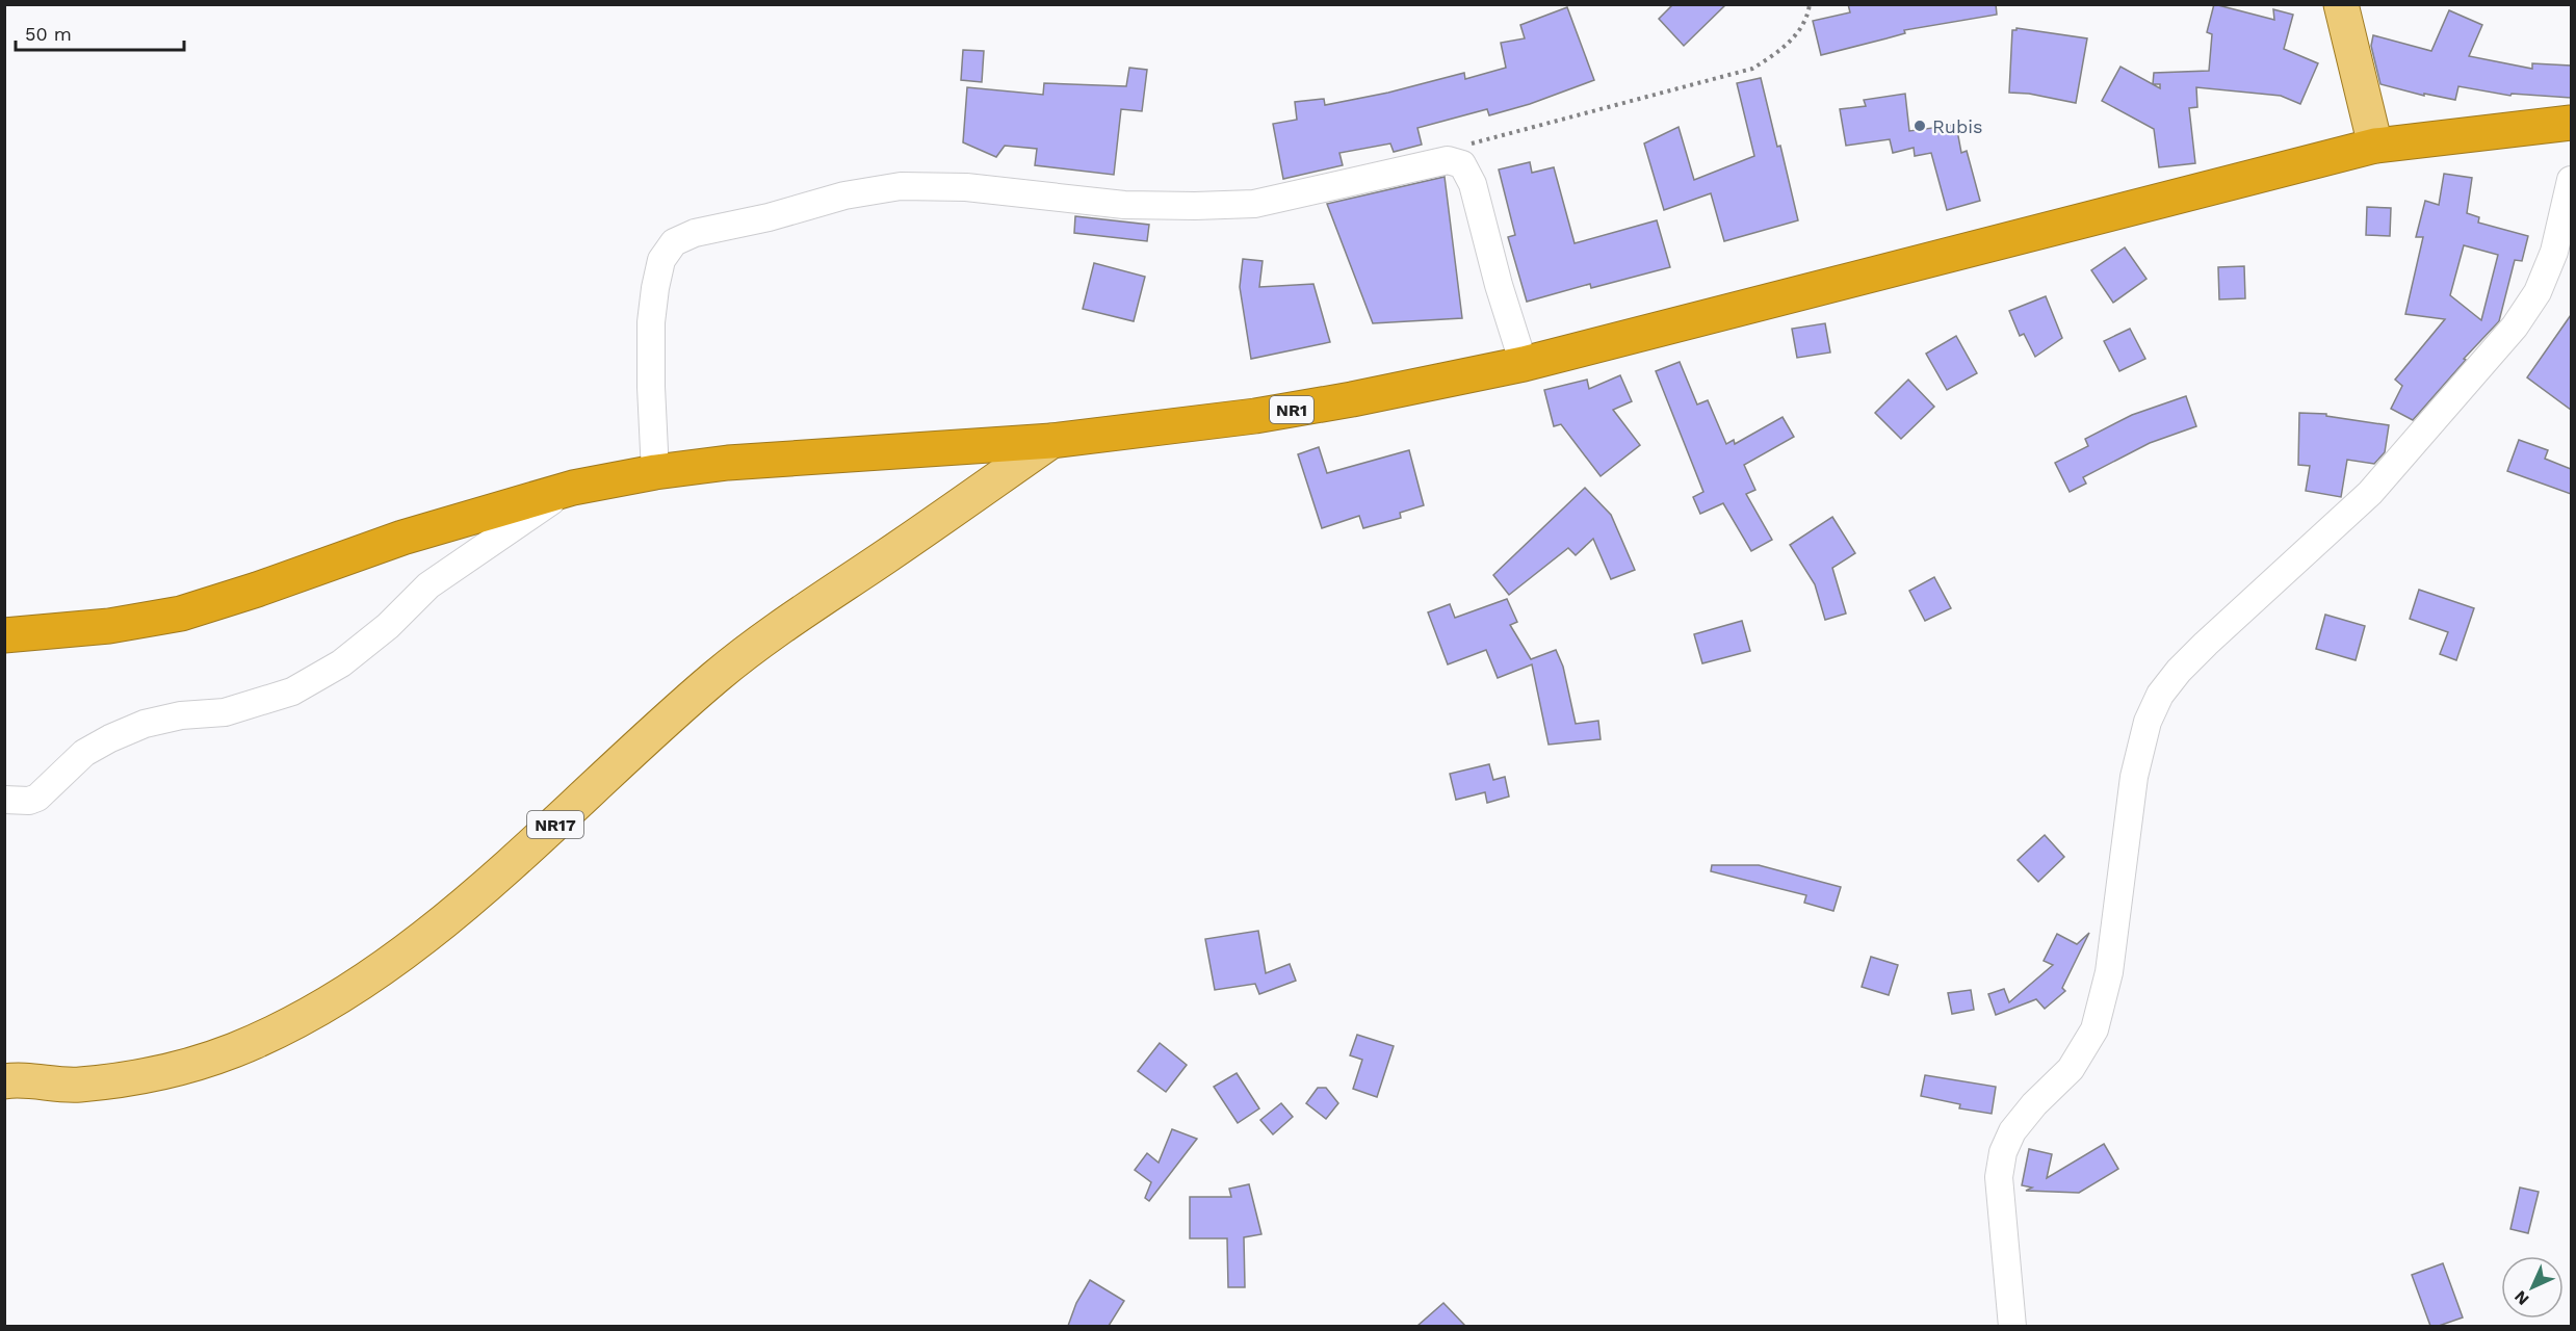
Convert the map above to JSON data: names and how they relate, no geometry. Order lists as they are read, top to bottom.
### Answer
{
  "streets": {
    "highway": ["NR1"],
    "main road": ["NR17"]
  },
  "crossings": [
    ["NR1", "NR17"]
  ],
  "places": ["Rubis"],
  "scale_bar": "50 m",
  "north": "bottom left"
}
